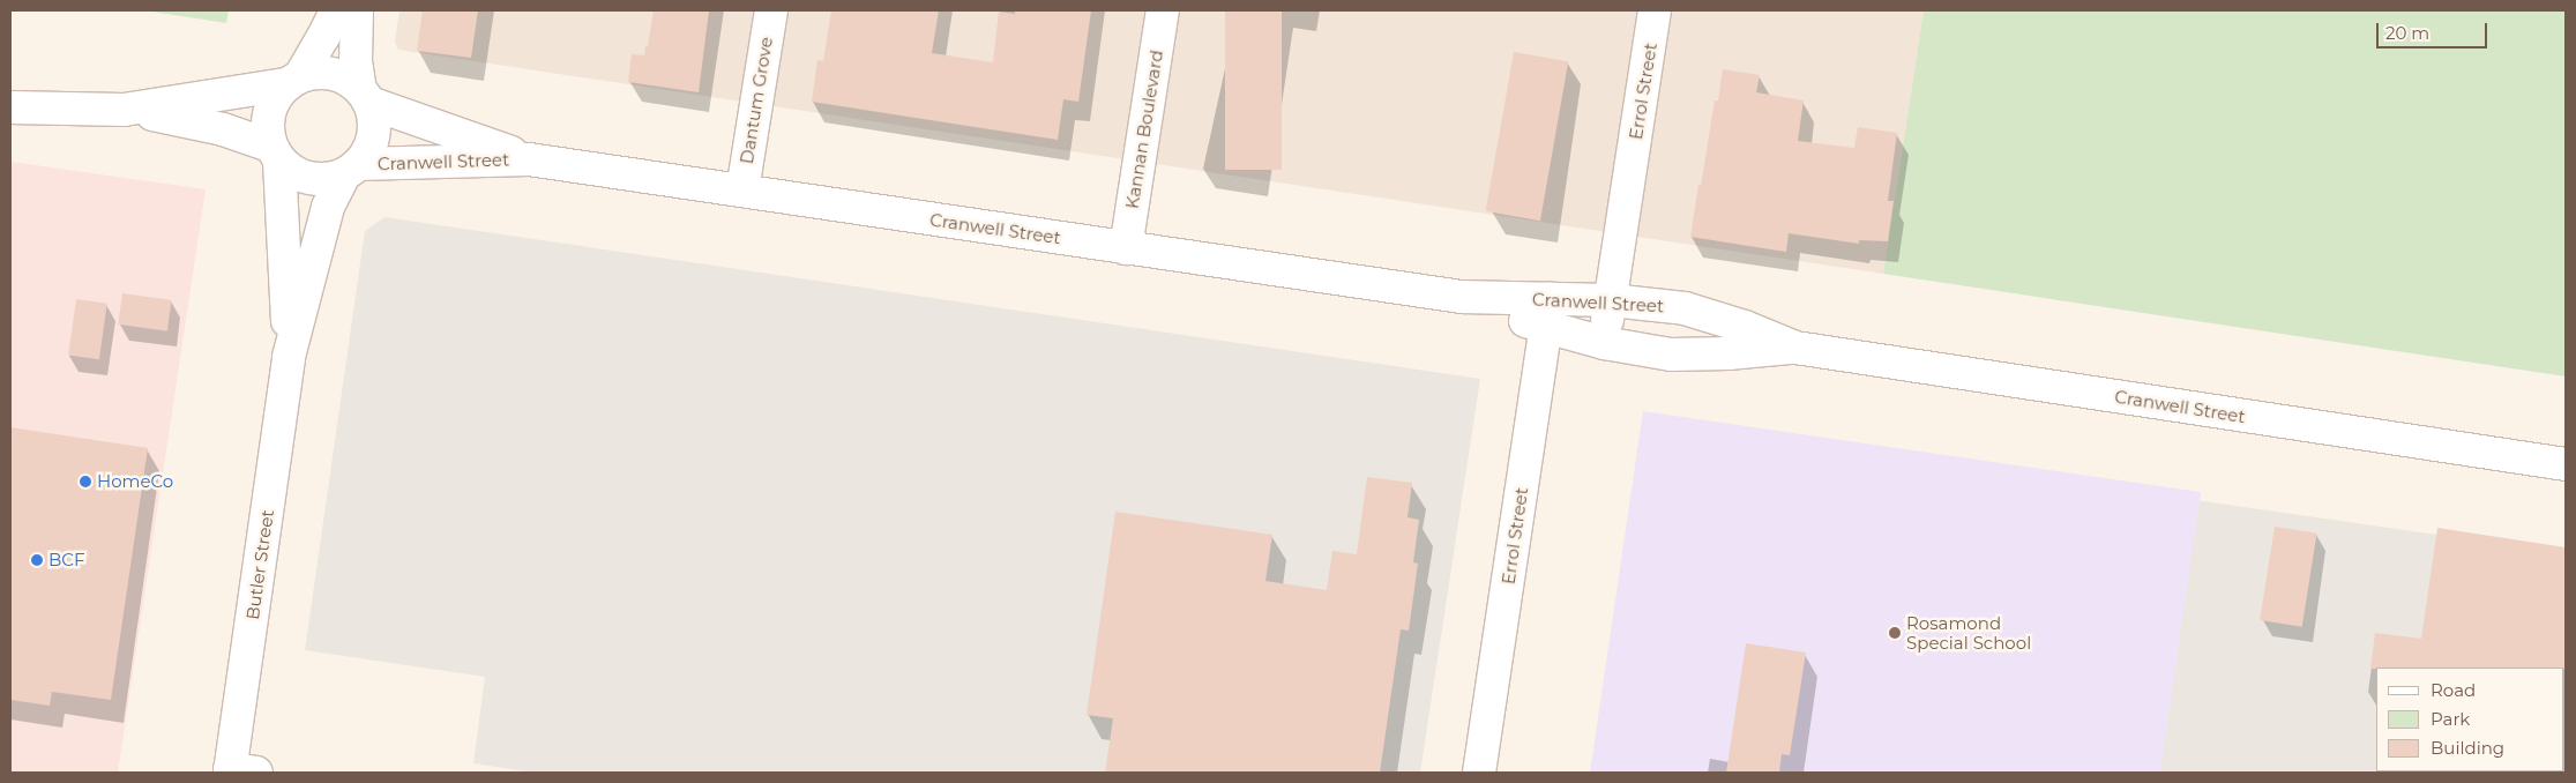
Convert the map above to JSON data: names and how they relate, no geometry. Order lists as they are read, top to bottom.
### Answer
{
  "streets": {
    "street": [
      "Errol Street",
      "Dantum Grove",
      "Kannan Boulevard",
      "Cranwell Street",
      "Butler Street"
    ]
  },
  "crossings": [
    ["Errol Street", "Cranwell Street"],
    ["Dantum Grove", "Cranwell Street"],
    ["Kannan Boulevard", "Cranwell Street"],
    ["Cranwell Street", "Butler Street"]
  ],
  "places": ["HomeCo", "BCF", "Rosamond Special School"],
  "legend": ["Road", "Park", "Building"],
  "scale_bar": "20 m"
}
